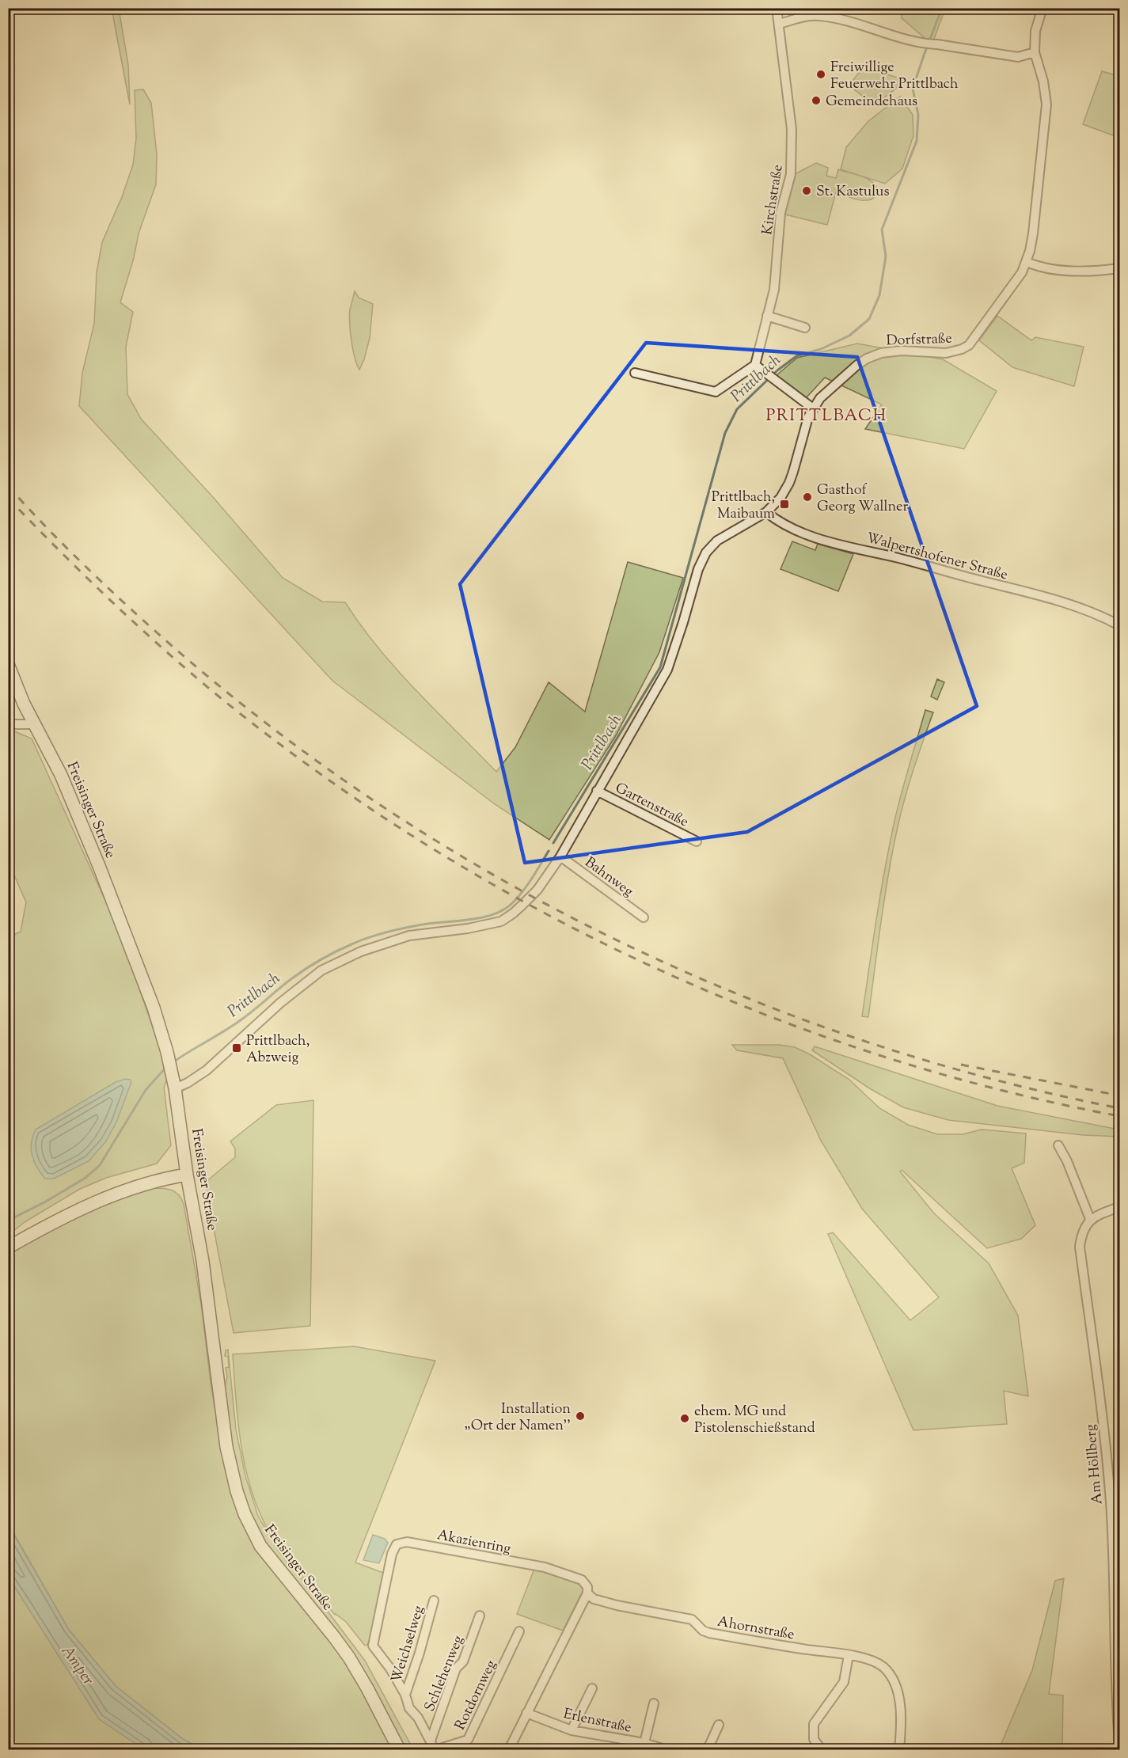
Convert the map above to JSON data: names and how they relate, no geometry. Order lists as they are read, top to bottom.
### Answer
{
  "streets": {
    "main road": ["Freisinger Straße"],
    "street": [
      "Kirchstraße",
      "Dorfstraße",
      "Walpertshofener Straße",
      "Gartenstraße",
      "Bahnweg",
      "Am Höllberg",
      "Akazienring",
      "Ahornstraße",
      "Weichselweg",
      "Schlehenweg",
      "Rotdornweg",
      "Erlenstraße"
    ]
  },
  "crossings": [
    ["Dorfstraße", "Walpertshofener Straße"],
    ["Dorfstraße", "Gartenstraße"],
    ["Dorfstraße", "Freisinger Straße"],
    ["Dorfstraße", "Bahnweg"],
    ["Akazienring", "Ahornstraße"],
    ["Akazienring", "Weichselweg"],
    ["Akazienring", "Schlehenweg"],
    ["Akazienring", "Rotdornweg"]
  ],
  "districts": ["PRITTLBACH"],
  "water": ["Prittlbach", "Amper"],
  "places": {
    "other": [
      "Freiwillige Feuerwehr Prittlbach",
      "Gemeindehaus",
      "St. Kastulus",
      "Gasthof Georg Wallner",
      "Installation „Ort der Namen''",
      "ehem. MG und Pistolenschießstand"
    ],
    "transit": ["Prittlbach, Maibaum", "Prittlbach, Abzweig"]
  }
}
